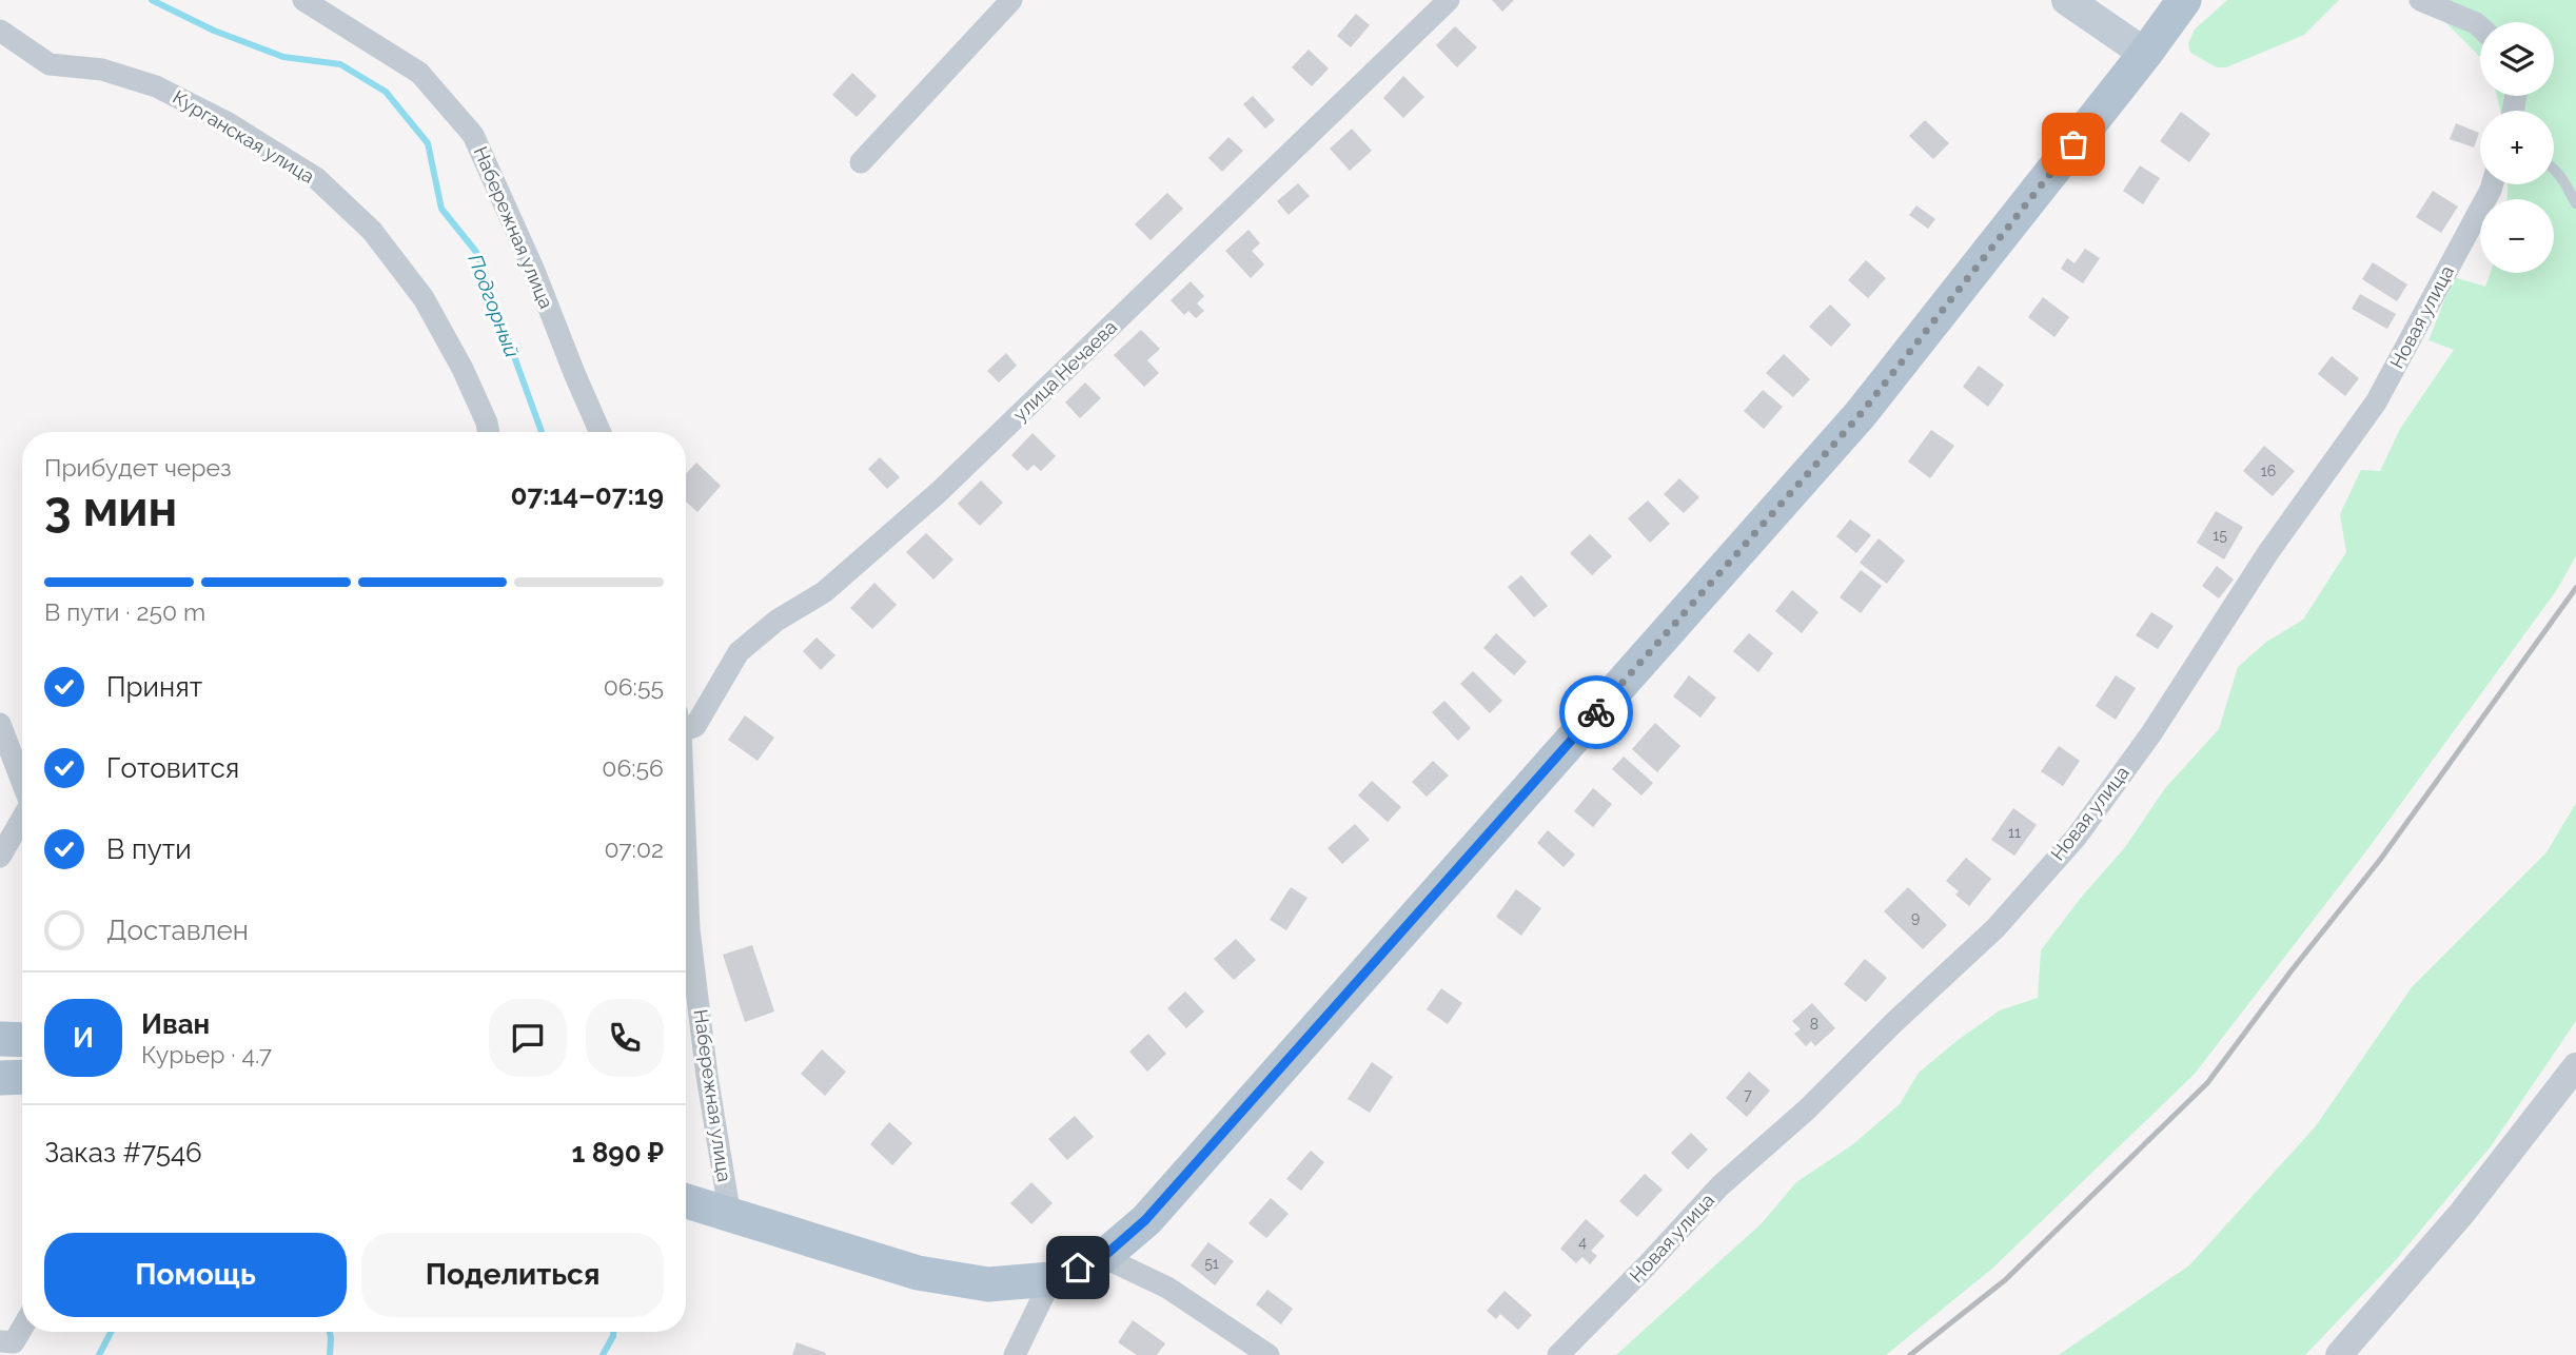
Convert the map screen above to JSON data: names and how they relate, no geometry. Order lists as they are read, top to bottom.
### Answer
{
  "streets": {
    "street": [
      "Курганская улица",
      "Набережная улица",
      "Новая улица",
      "улица Нечаева"
    ]
  },
  "water": ["Подгорный"],
  "house_numbers": [
    "16",
    "15",
    "11",
    "9",
    "8",
    "7",
    "4",
    "51"
  ],
  "page": {
    "map_buttons": ["+", "−"],
    "heading": ["3 мин", "Прибудет через", "07:14–07:19"],
    "panel": [
      "Иван",
      "Курьер · 4.7",
      "Заказ #7546",
      "1 890 ₽"
    ],
    "bar": "В пути · 250 m",
    "list": [
      ["Принят", "06:55"],
      ["Готовится", "06:56"],
      ["В пути", "07:02"],
      "Доставлен"
    ],
    "round": "И",
    "buttons": ["Помощь", "Поделиться"]
  }
}
